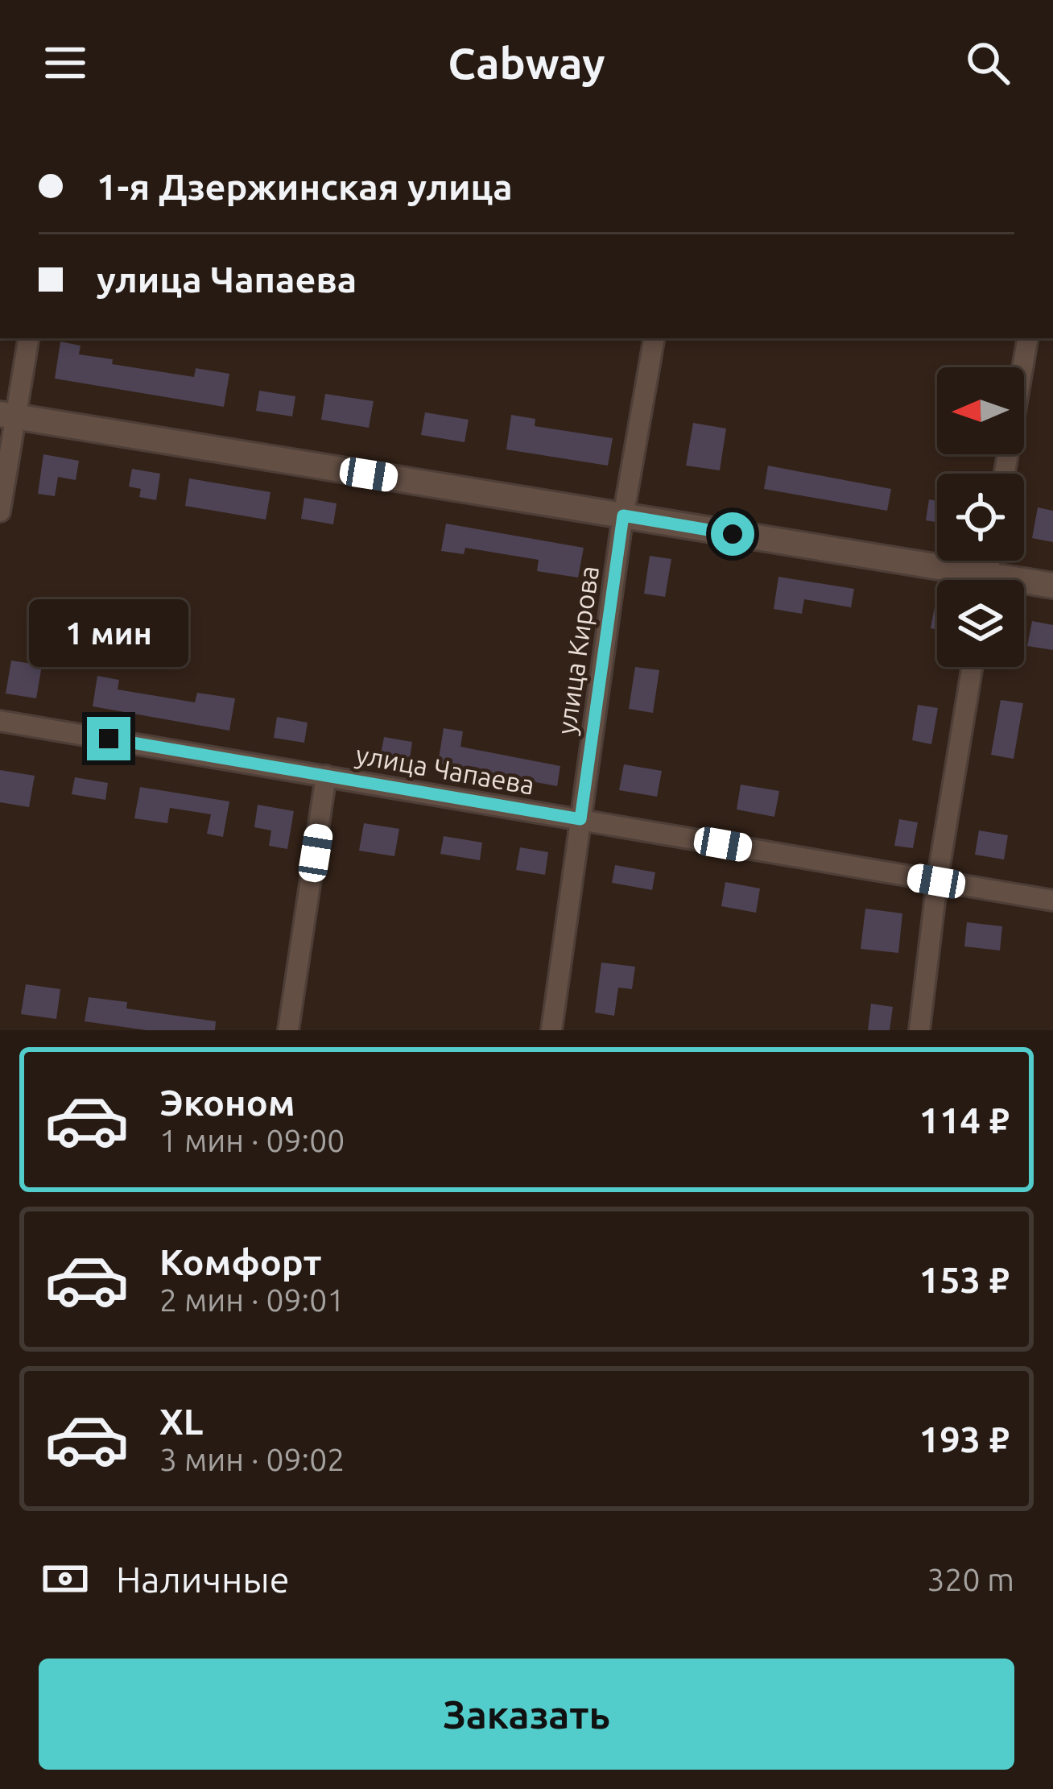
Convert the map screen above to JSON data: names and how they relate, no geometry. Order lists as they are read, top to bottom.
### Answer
{
  "streets": {
    "street": ["улица Кирова", "улица Чапаева"]
  },
  "crossings": [
    ["улица Кирова", "улица Чапаева"]
  ],
  "north": "left",
  "page": {
    "header": "Cabway",
    "banner": ["1-я Дзержинская улица", "улица Чапаева"],
    "bubble": "1 мин",
    "list": [
      {
        "name": "Эконом",
        "note": "1 мин · 09:00",
        "value": "114 ₽"
      },
      {
        "name": "Комфорт",
        "note": "2 мин · 09:01",
        "value": "153 ₽"
      },
      {
        "name": "XL",
        "note": "3 мин · 09:02",
        "value": "193 ₽"
      }
    ],
    "pay": ["Наличные", "320 m"],
    "buttons": "Заказать"
  }
}
